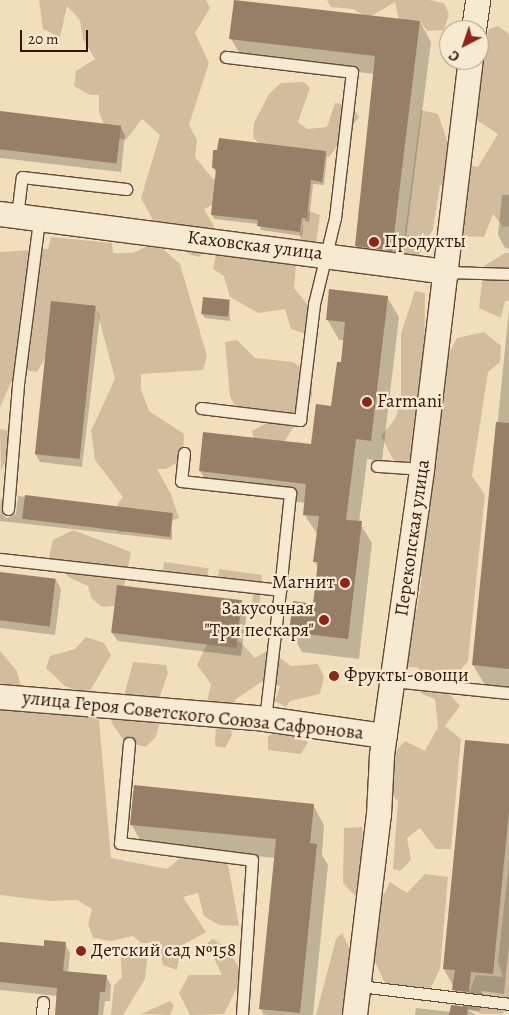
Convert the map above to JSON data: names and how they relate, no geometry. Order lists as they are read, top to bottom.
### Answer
{
  "streets": {
    "street": ["Каховская улица", "Перекопская улица", "улица Героя Советского Союза Сафронова"]
  },
  "crossings": [
    ["Каховская улица", "Перекопская улица"],
    ["Перекопская улица", "улица Героя Советского Союза Сафронова"]
  ],
  "places": [
    "Продукты",
    "Farmani",
    "Магнит",
    "Закусочная \"Три пескаря\"",
    "Фрукты-овощи",
    "Детский сад №158"
  ],
  "scale_bar": "20 m",
  "north": "bottom left"
}
